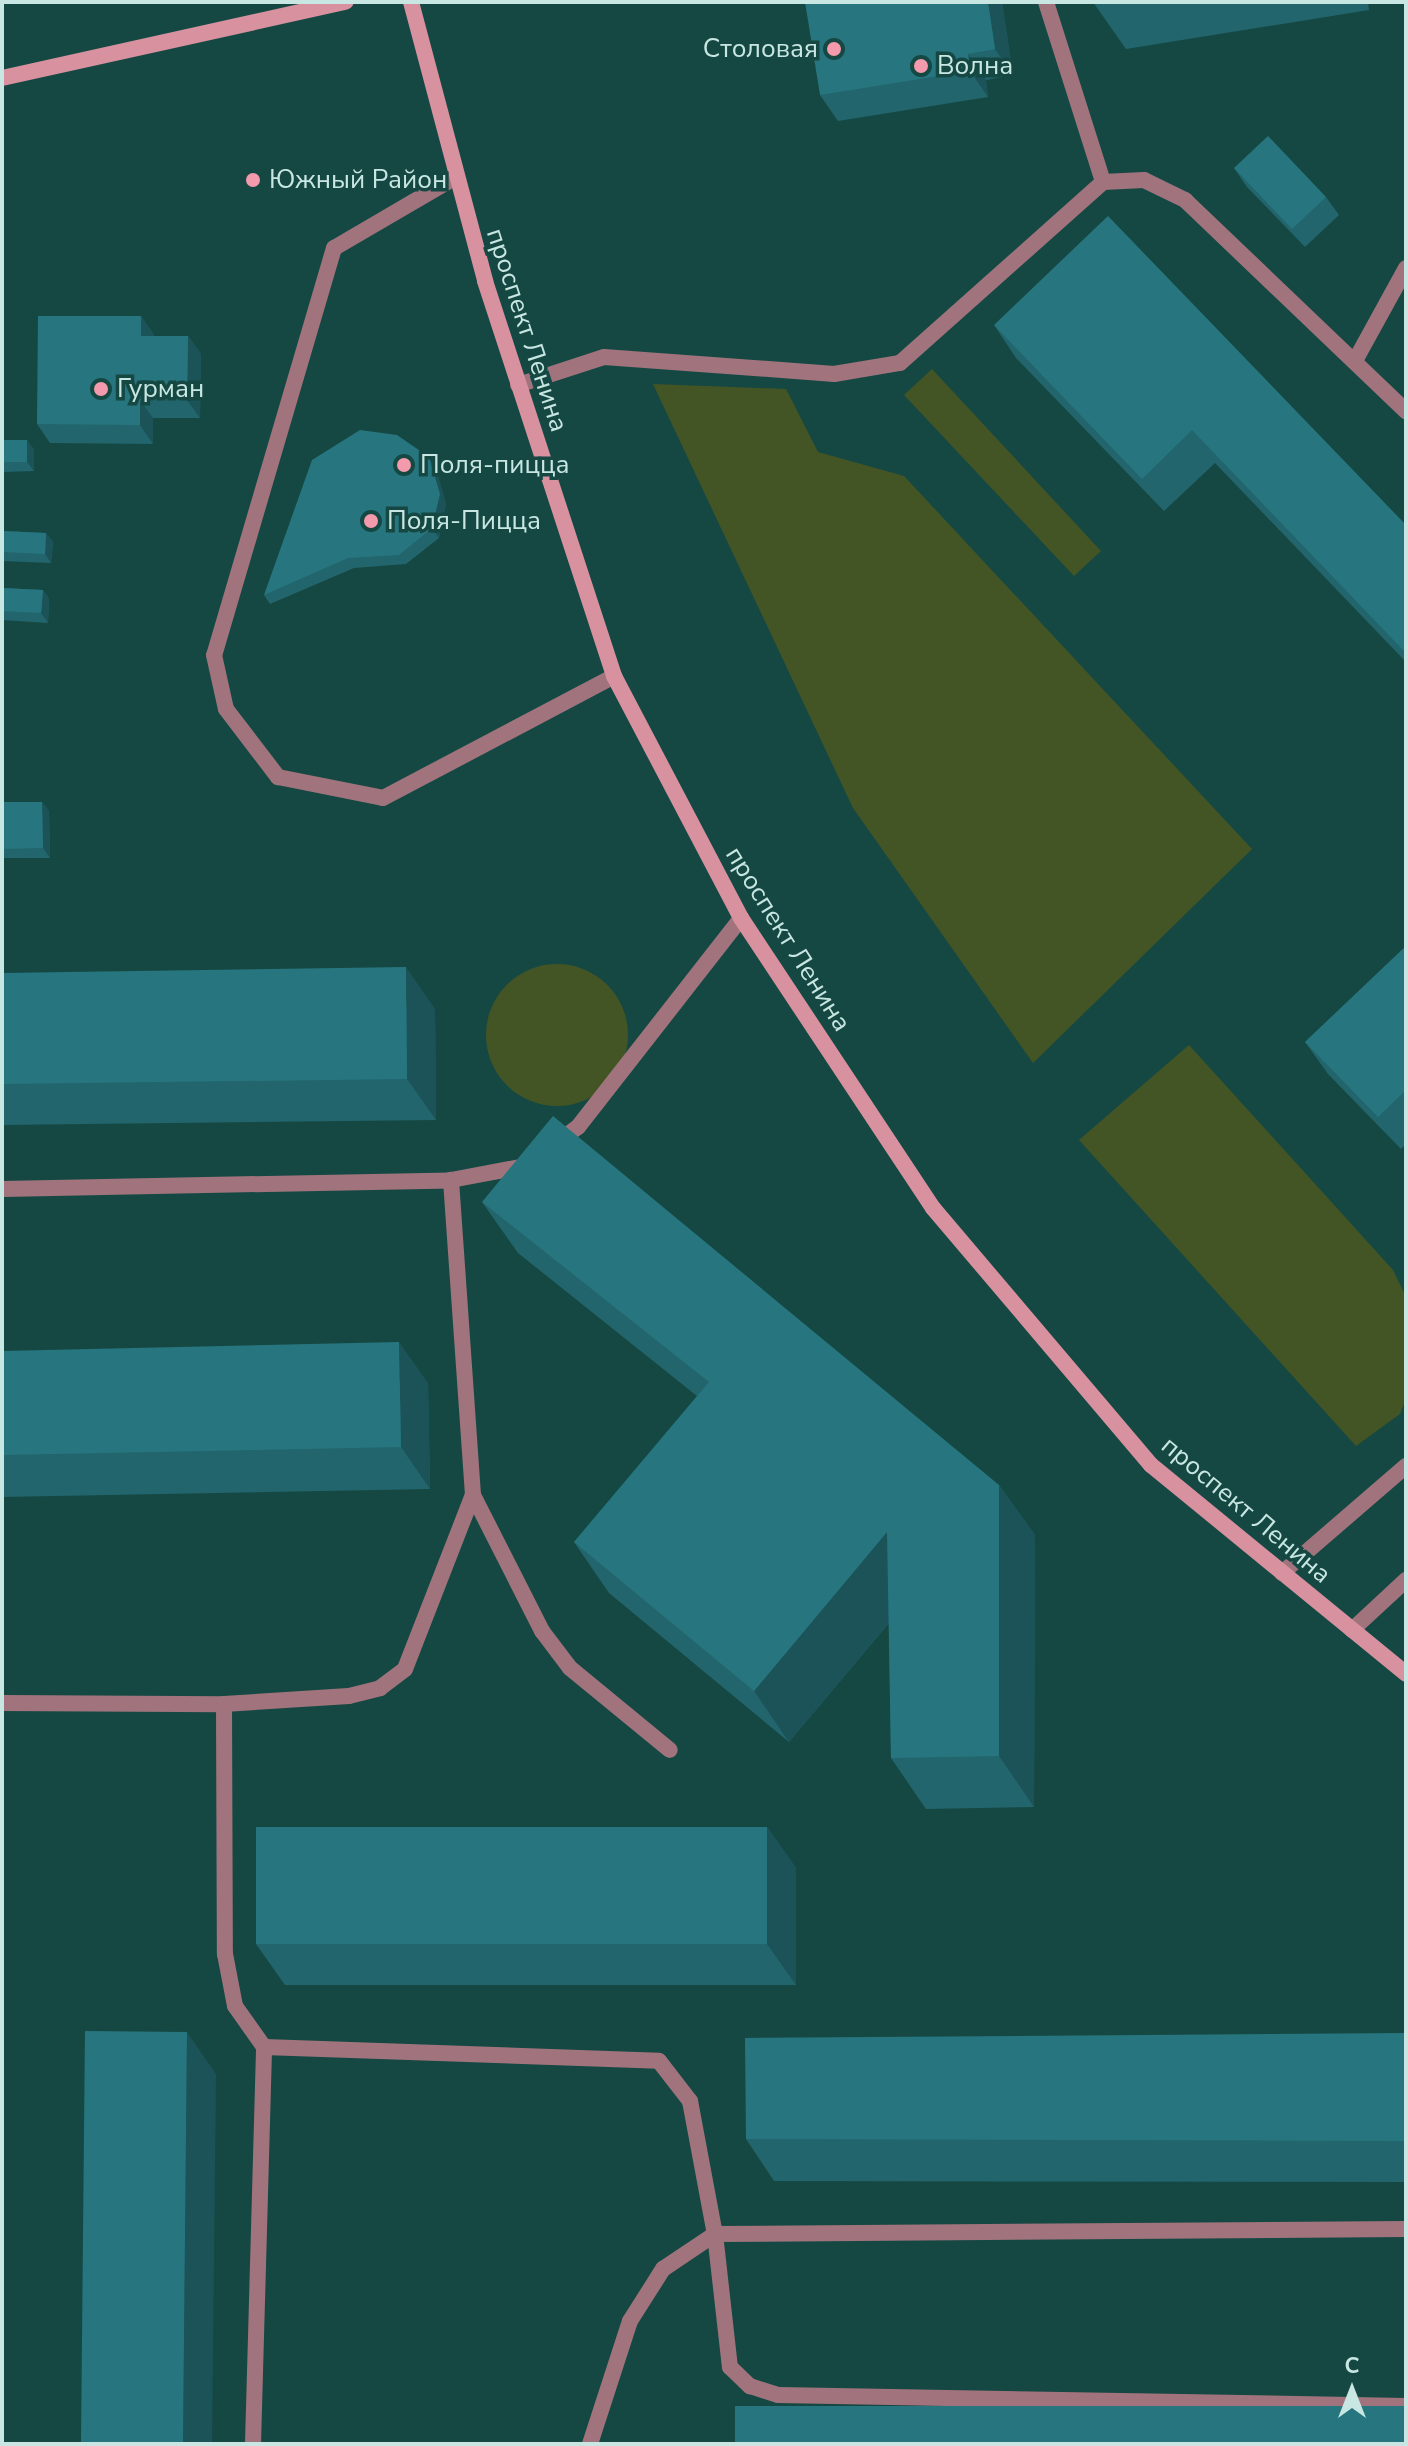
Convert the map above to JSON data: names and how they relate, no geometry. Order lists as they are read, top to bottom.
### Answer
{
  "streets": {
    "street": ["проспект Ленина"]
  },
  "places": [
    "Столовая",
    "Волна",
    "Южный Район",
    "Гурман",
    "Поля-пицца",
    "Поля-Пицца"
  ],
  "north": "top"
}
